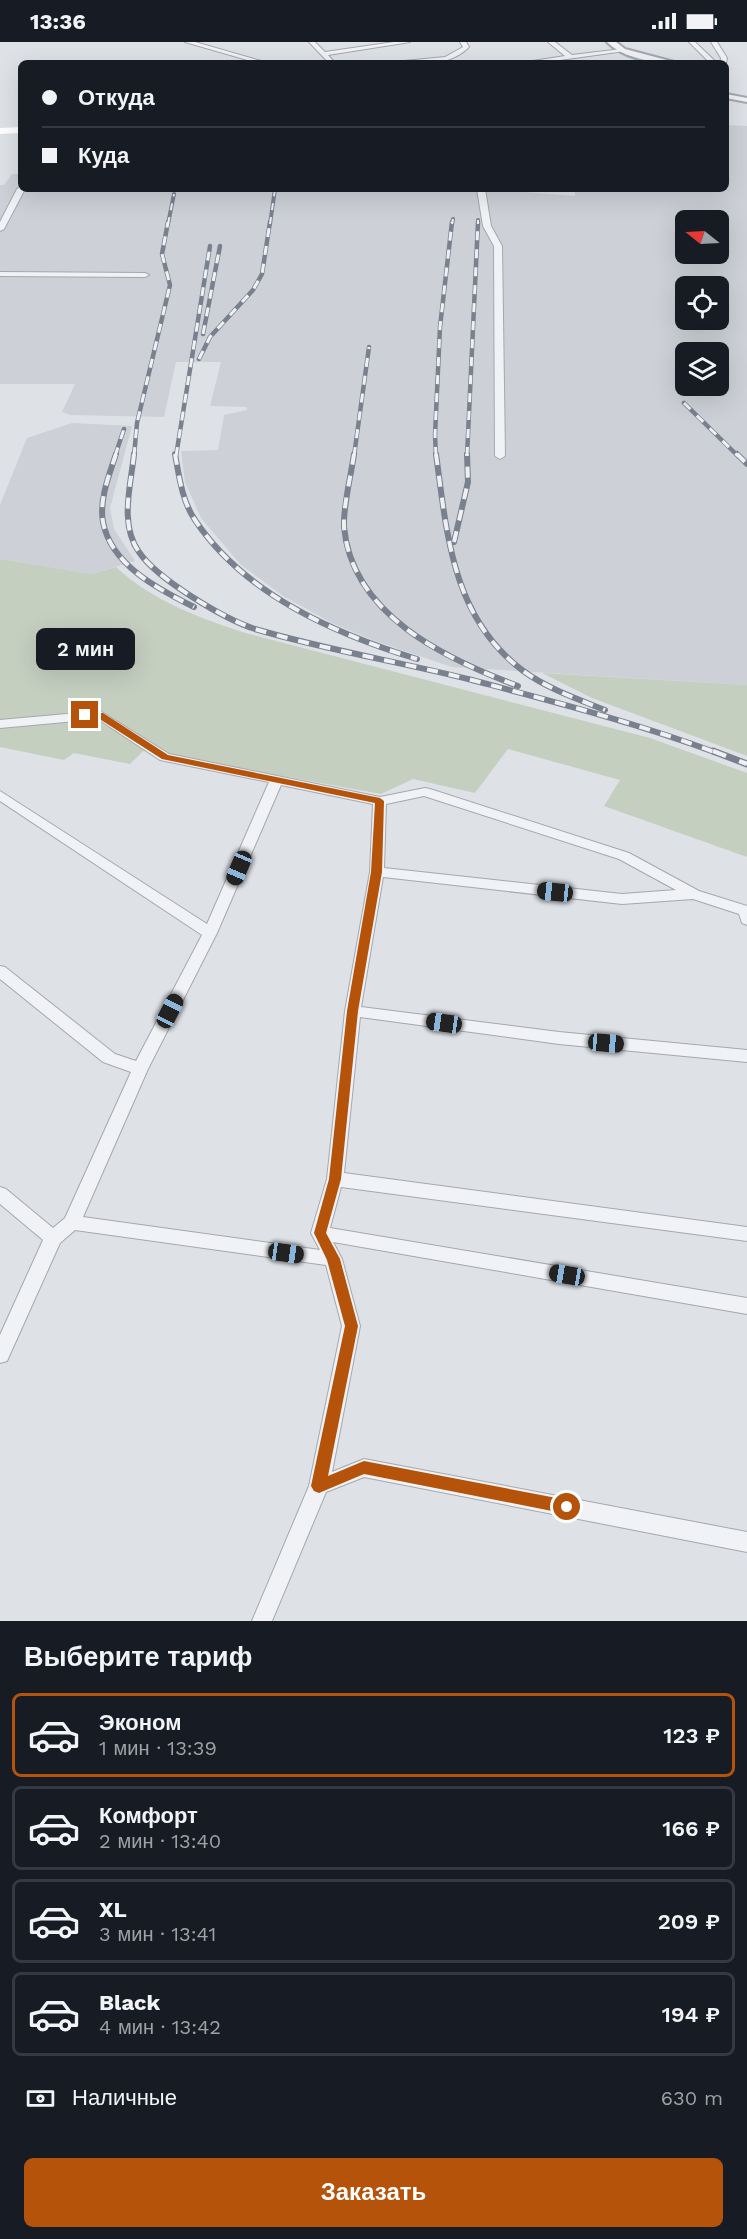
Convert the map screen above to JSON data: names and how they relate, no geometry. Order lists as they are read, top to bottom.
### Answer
{
  "north": "left",
  "page": {
    "status": "13:36",
    "banner": ["Откуда", "Куда"],
    "bubble": "2 мин",
    "heading": "Выберите тариф",
    "list": [
      {
        "name": "Эконом",
        "note": "1 мин · 13:39",
        "value": "123 ₽"
      },
      {
        "name": "Комфорт",
        "note": "2 мин · 13:40",
        "value": "166 ₽"
      },
      {
        "name": "XL",
        "note": "3 мин · 13:41",
        "value": "209 ₽"
      },
      {
        "name": "Black",
        "note": "4 мин · 13:42",
        "value": "194 ₽"
      }
    ],
    "pay": ["Наличные", "630 m"],
    "buttons": "Заказать"
  }
}
